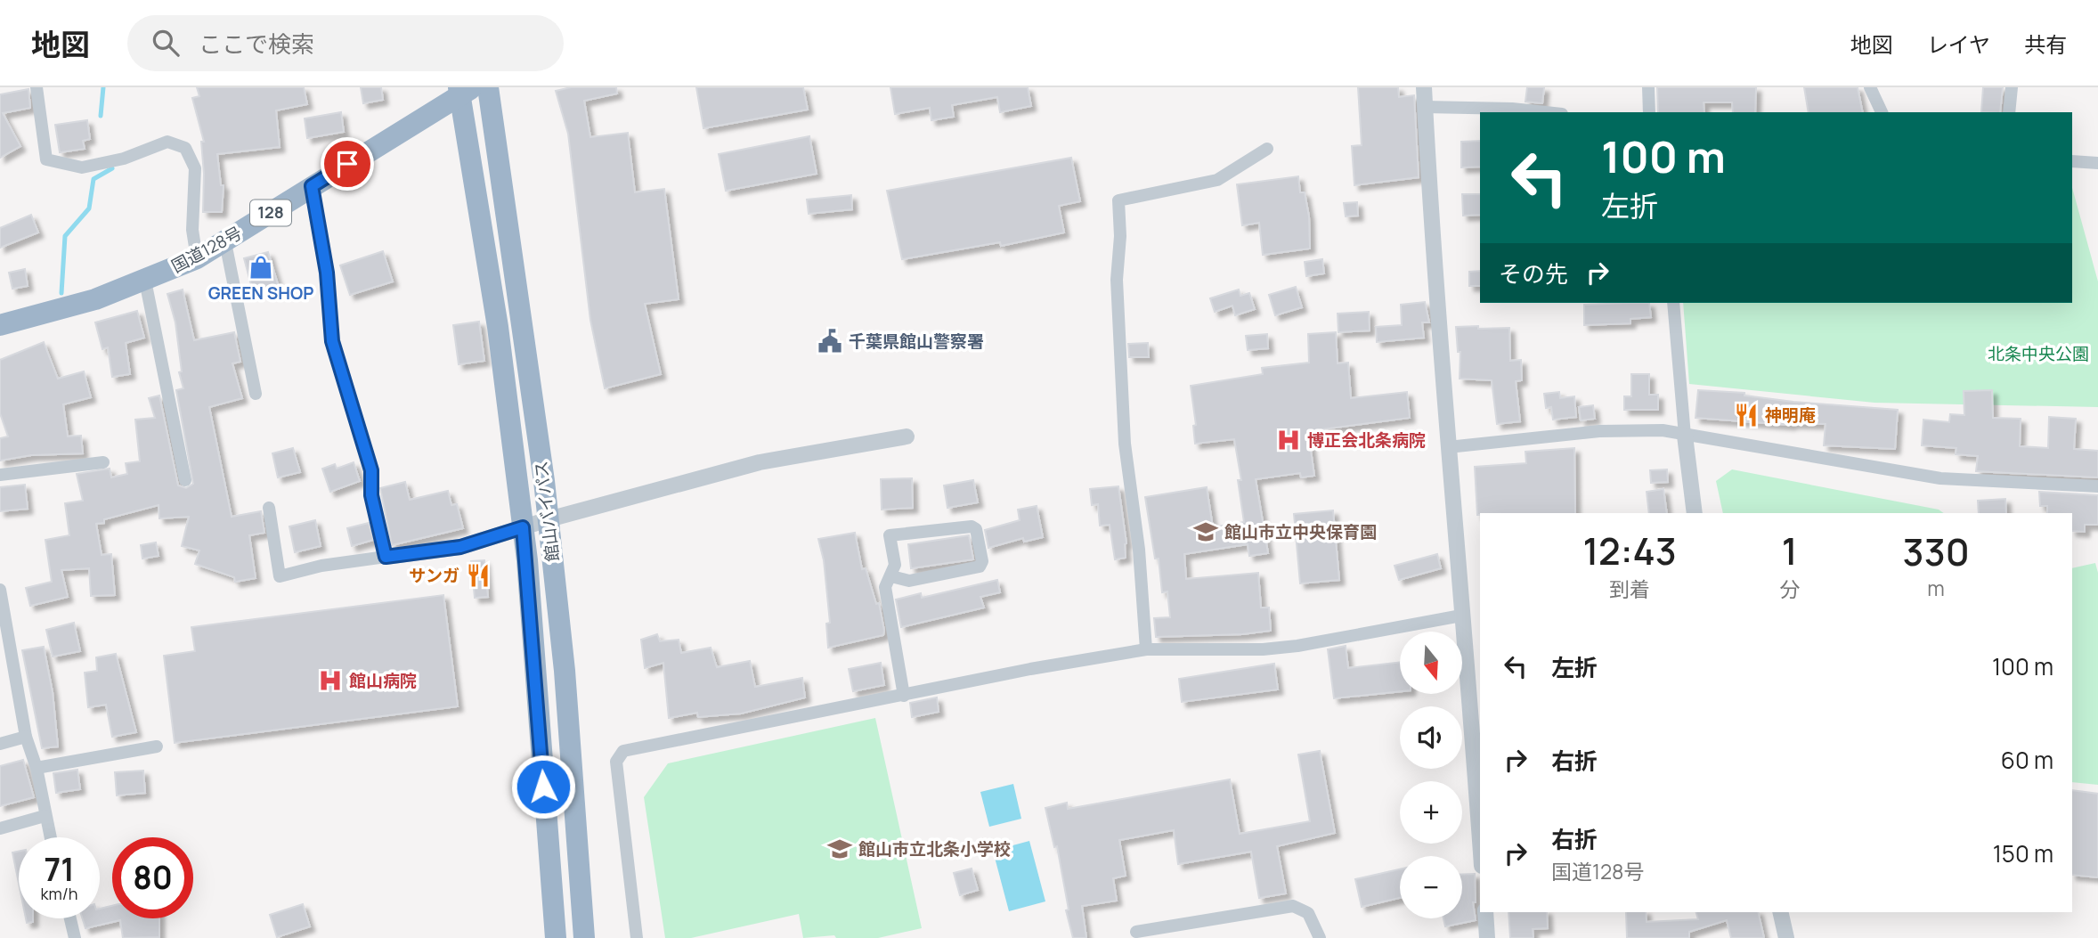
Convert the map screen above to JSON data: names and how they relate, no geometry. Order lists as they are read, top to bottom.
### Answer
{
  "streets": {
    "highway": ["128", "国道128号", "館山バイパス"]
  },
  "crossings": [
    ["国道128号", "館山バイパス"]
  ],
  "parks": ["北条中央公園"],
  "places": {
    "shop": ["GREEN SHOP"],
    "public building": ["千葉県館山警察署"],
    "restaurant": ["神明庵", "サンガ"],
    "hospital": ["博正会北条病院", "館山病院"],
    "school or university": ["館山市立中央保育園", "館山市立北条小学校"]
  },
  "north": "bottom",
  "page": {
    "header": "地図",
    "search": "ここで検索",
    "nav": ["地図", "レイヤ", "共有"],
    "turn": ["100 m", "左折"],
    "then": "その先",
    "eta": [
      "12:43",
      "到着",
      "1",
      "分",
      "330",
      "m"
    ],
    "list": [
      {
        "name": "左折",
        "value": "100 m"
      },
      {
        "name": "右折",
        "value": "60 m"
      },
      {
        "name": "右折",
        "note": "国道128号",
        "value": "150 m"
      }
    ],
    "map_buttons": ["+", "−"],
    "speed": "71 km/h",
    "limit": "80"
  }
}
